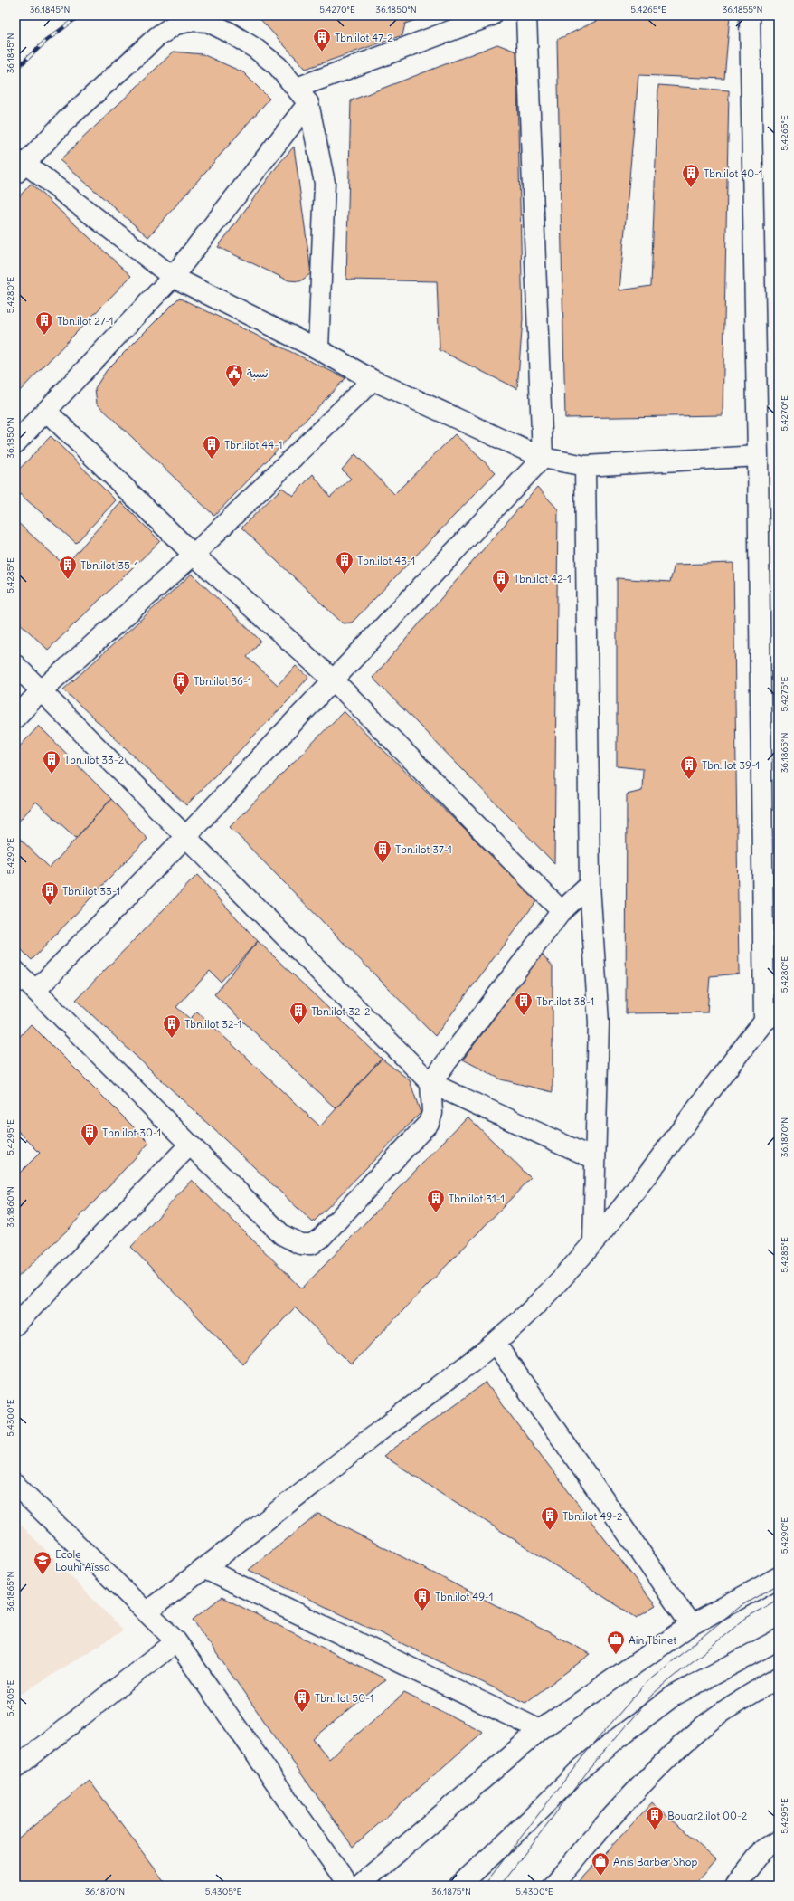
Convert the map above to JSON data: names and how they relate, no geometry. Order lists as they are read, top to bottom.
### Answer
{
  "places": {
    "building": [
      "Tbn.ilot 47-2",
      "Tbn.ilot 40-1",
      "Tbn.ilot 27-1",
      "Tbn.ilot 44-1",
      "Tbn.ilot 43-1",
      "Tbn.ilot 35-1",
      "Tbn.ilot 42-1",
      "Tbn.ilot 36-1",
      "Tbn.ilot 33-2",
      "Tbn.ilot 39-1",
      "Tbn.ilot 37-1",
      "Tbn.ilot 33-1",
      "Tbn.ilot 38-1",
      "Tbn.ilot 32-2",
      "Tbn.ilot 32-1",
      "Tbn.ilot 30-1",
      "Tbn.ilot 31-1",
      "Tbn.ilot 49-2",
      "Tbn.ilot 49-1",
      "Tbn.ilot 50-1",
      "Bouar2.ilot 00-2"
    ],
    "public building": ["نسبة"],
    "school or university": ["Ecole Louhi Aïssa"],
    "office": ["Ain Tbinet"],
    "shop": ["Anis Barber Shop"]
  },
  "coordinates": [
    "36.1845°N",
    "5.4270°E",
    "36.1850°N",
    "5.4265°E",
    "36.1855°N",
    "5.4280°E",
    "5.4285°E",
    "5.4275°E",
    "36.1865°N",
    "5.4290°E",
    "5.4295°E",
    "36.1870°N",
    "36.1860°N",
    "5.4300°E",
    "5.4305°E",
    "36.1875°N"
  ]
}
